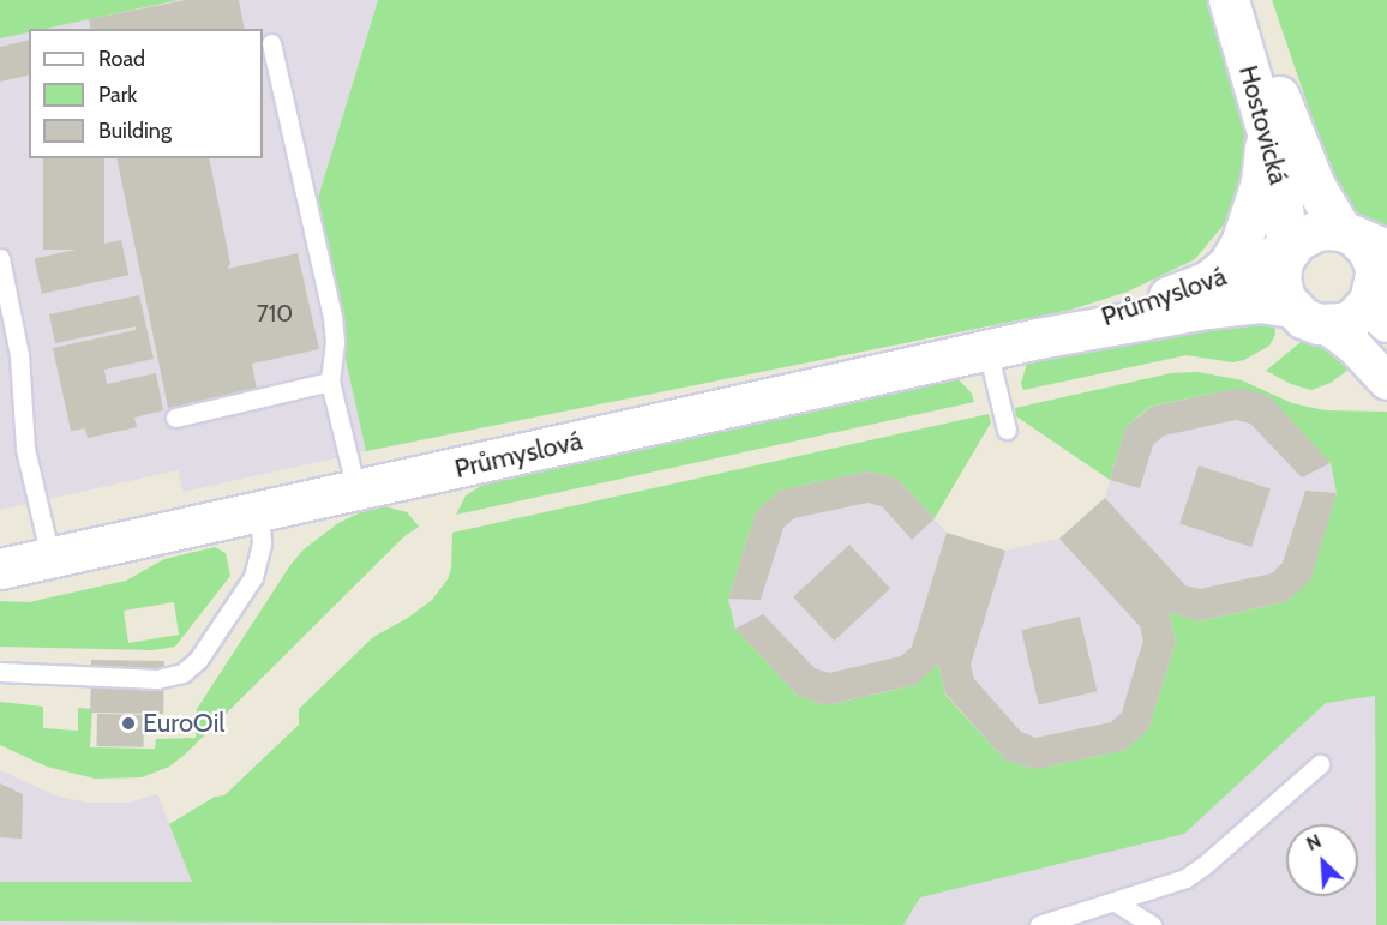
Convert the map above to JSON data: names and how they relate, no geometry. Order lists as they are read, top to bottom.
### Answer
{
  "streets": {
    "main road": ["Hostovická", "Průmyslová"]
  },
  "crossings": [
    ["Hostovická", "Průmyslová"]
  ],
  "places": ["EuroOil"],
  "house_numbers": ["710"],
  "legend": ["Road", "Park", "Building"],
  "north": "top left"
}
